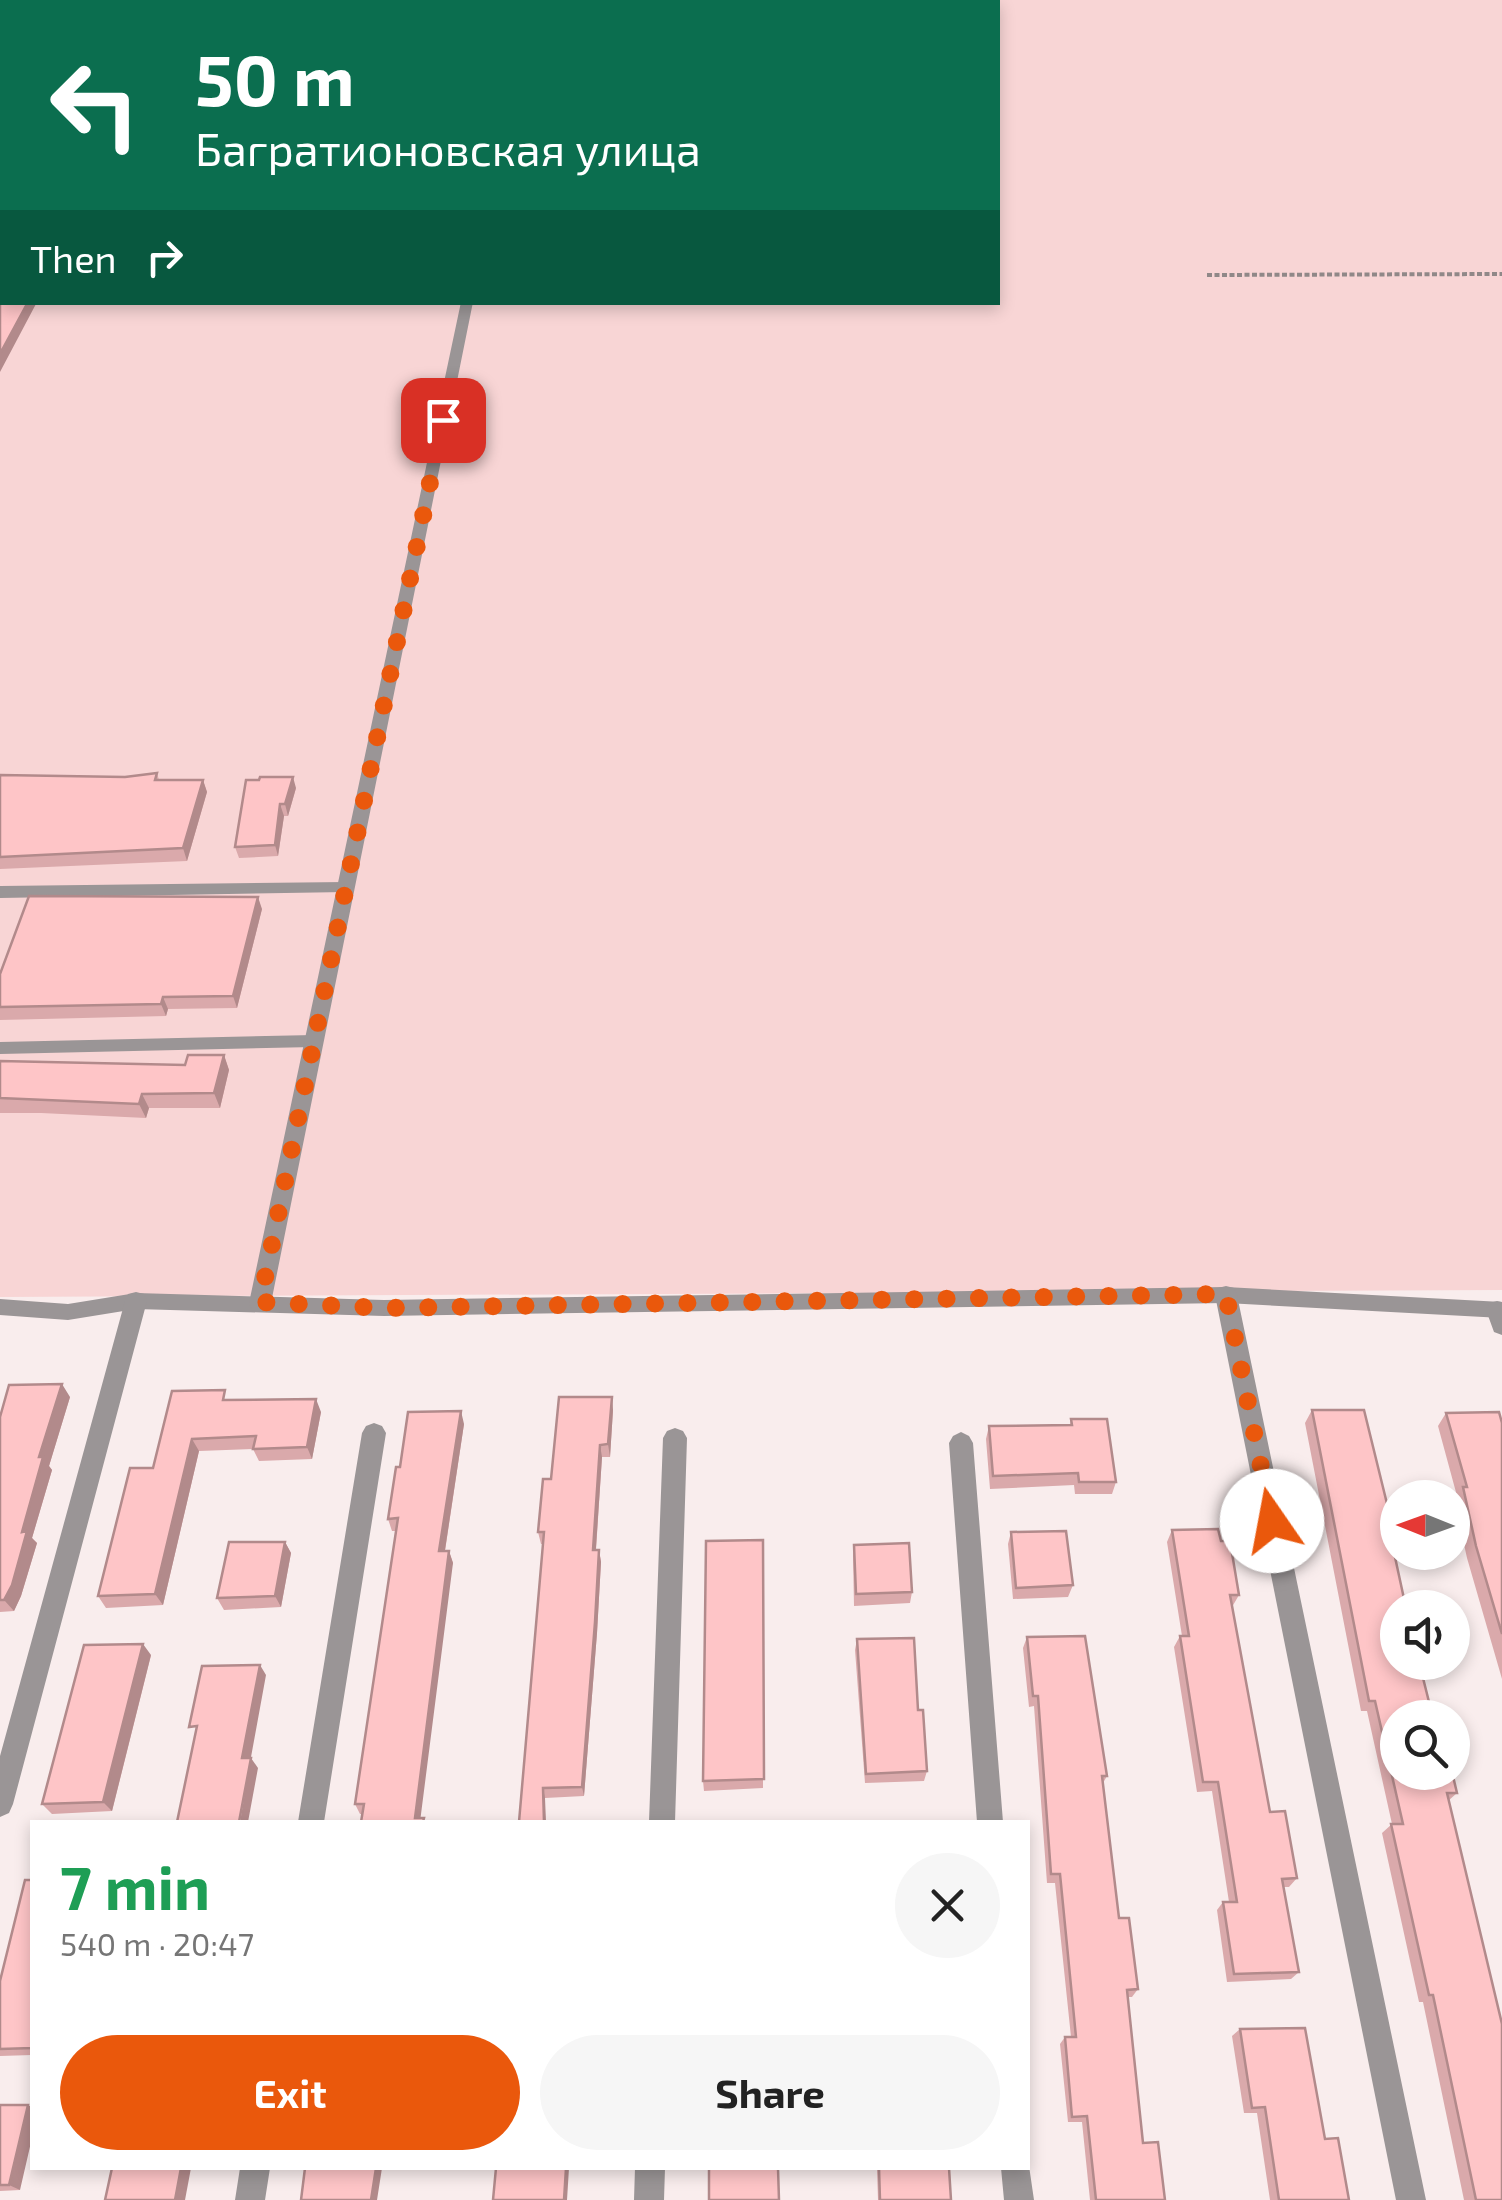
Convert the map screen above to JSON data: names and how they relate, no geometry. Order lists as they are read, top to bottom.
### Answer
{
  "north": "left",
  "page": {
    "turn": ["50 m", "Багратионовская улица"],
    "then": "Then",
    "heading": ["7 min", "540 m · 20:47"],
    "buttons": ["Exit", "Share"]
  }
}
